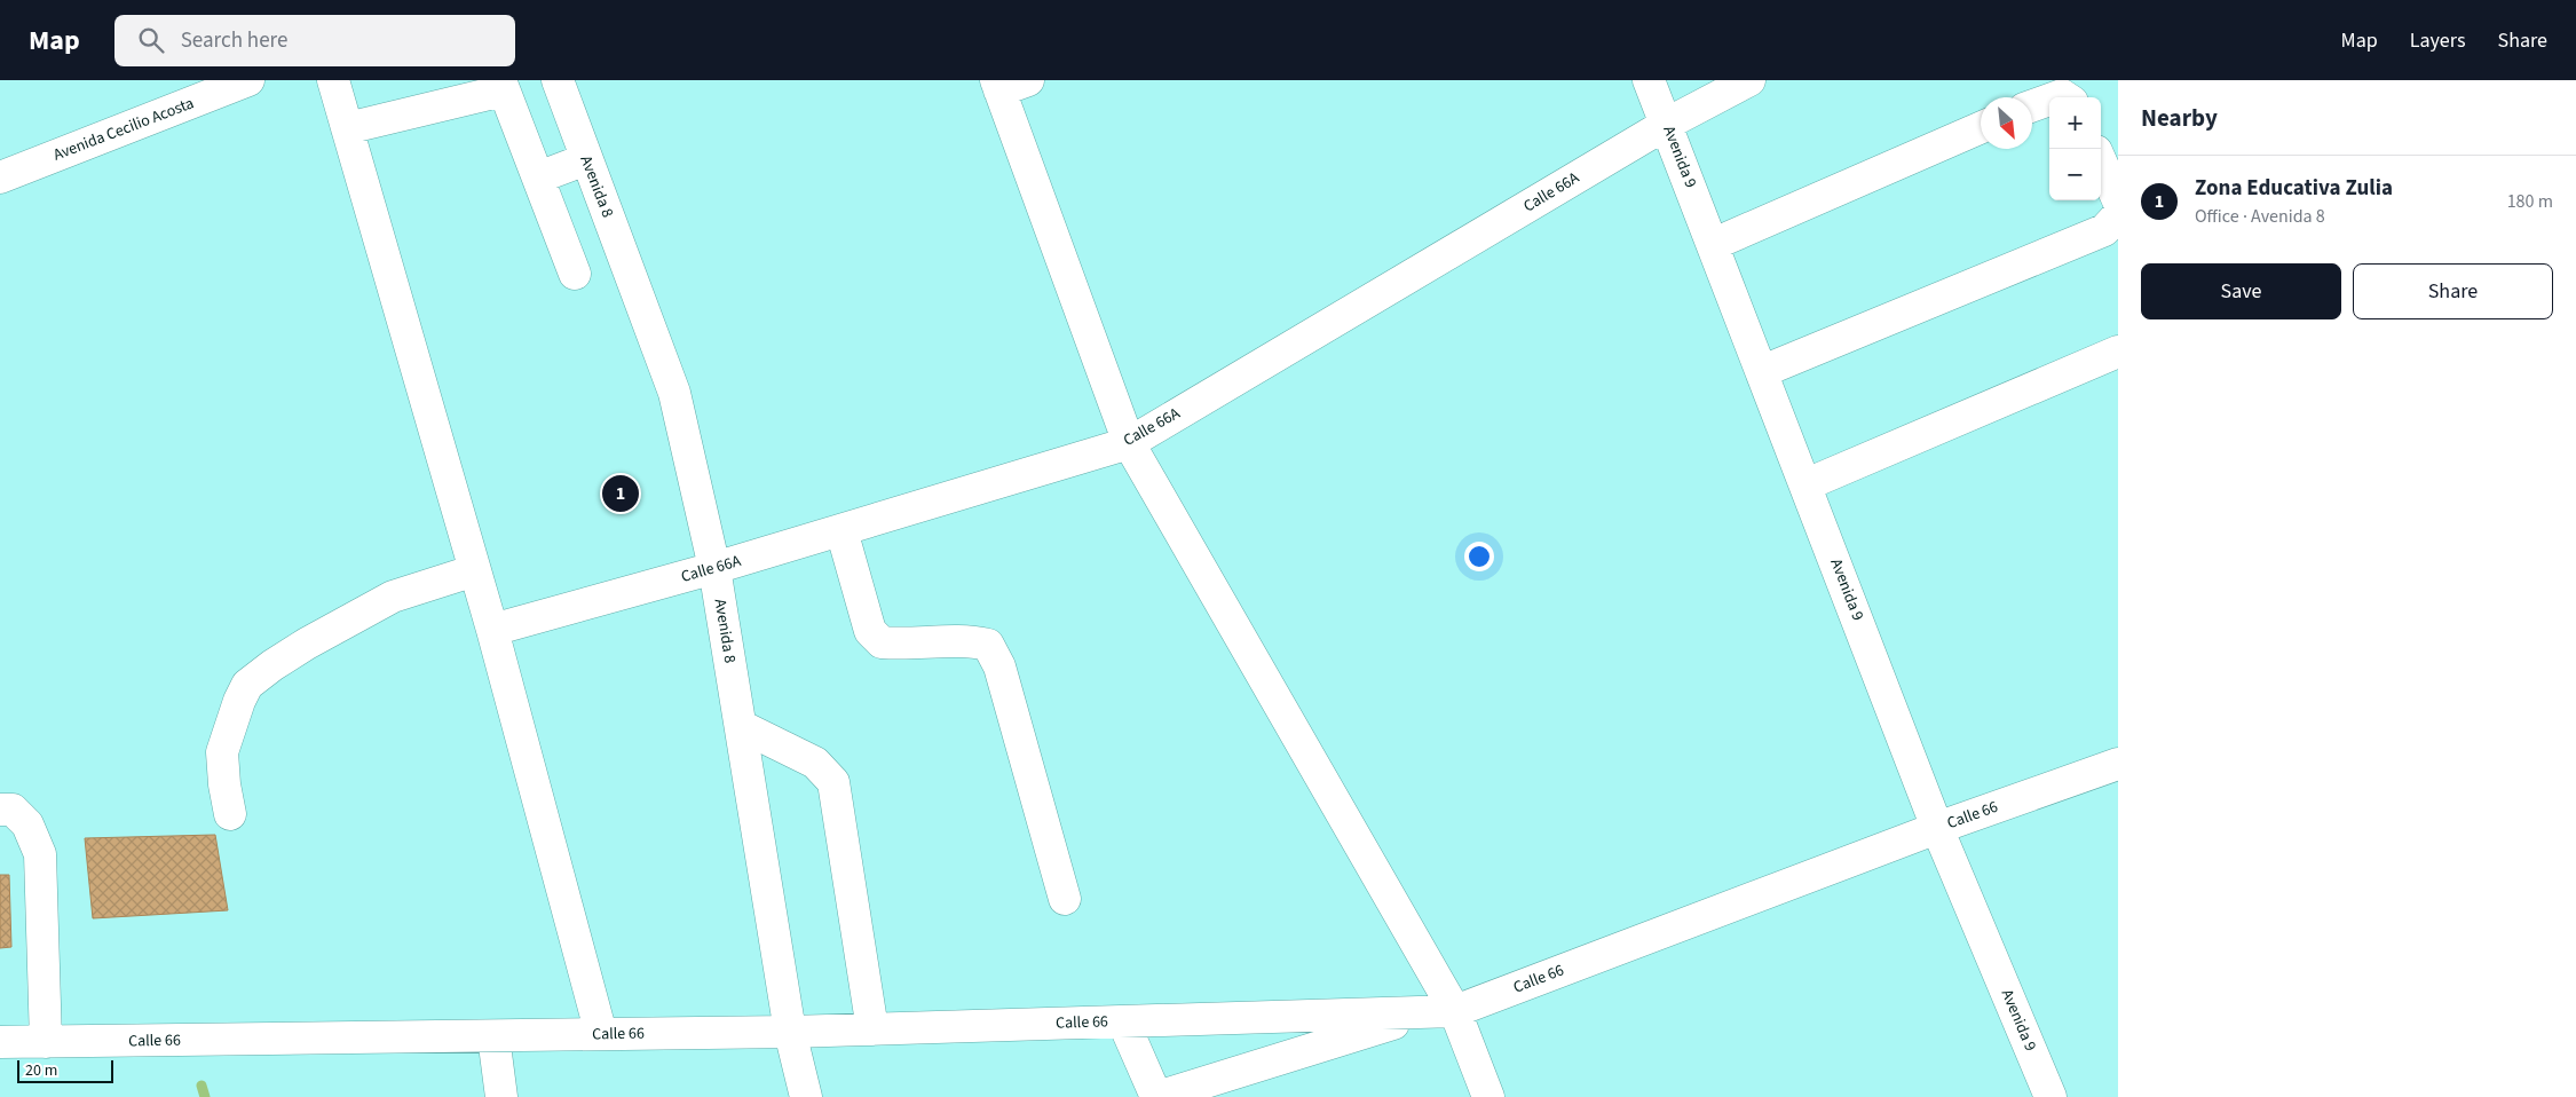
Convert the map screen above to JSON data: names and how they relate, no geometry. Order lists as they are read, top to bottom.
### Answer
{
  "streets": {
    "street": [
      "Avenida Cecilio Acosta",
      "Avenida 9",
      "Avenida 8",
      "Calle 66A",
      "Calle 66"
    ]
  },
  "crossings": [
    ["Avenida 9", "Calle 66A"],
    ["Avenida 9", "Calle 66"],
    ["Avenida 8", "Calle 66A"],
    ["Avenida 8", "Calle 66"]
  ],
  "scale_bar": "20 m",
  "north": "bottom right",
  "page": {
    "header": "Map",
    "search": "Search here",
    "nav": ["Map", "Layers", "Share"],
    "heading": "Nearby",
    "map_buttons": ["+", "−"],
    "list": [
      {
        "mark": "1",
        "name": "Zona Educativa Zulia",
        "note": "Office · Avenida 8",
        "value": "180 m"
      }
    ],
    "buttons": ["Save", "Share"],
    "pins": "1",
    "scale": "20 m"
  }
}
